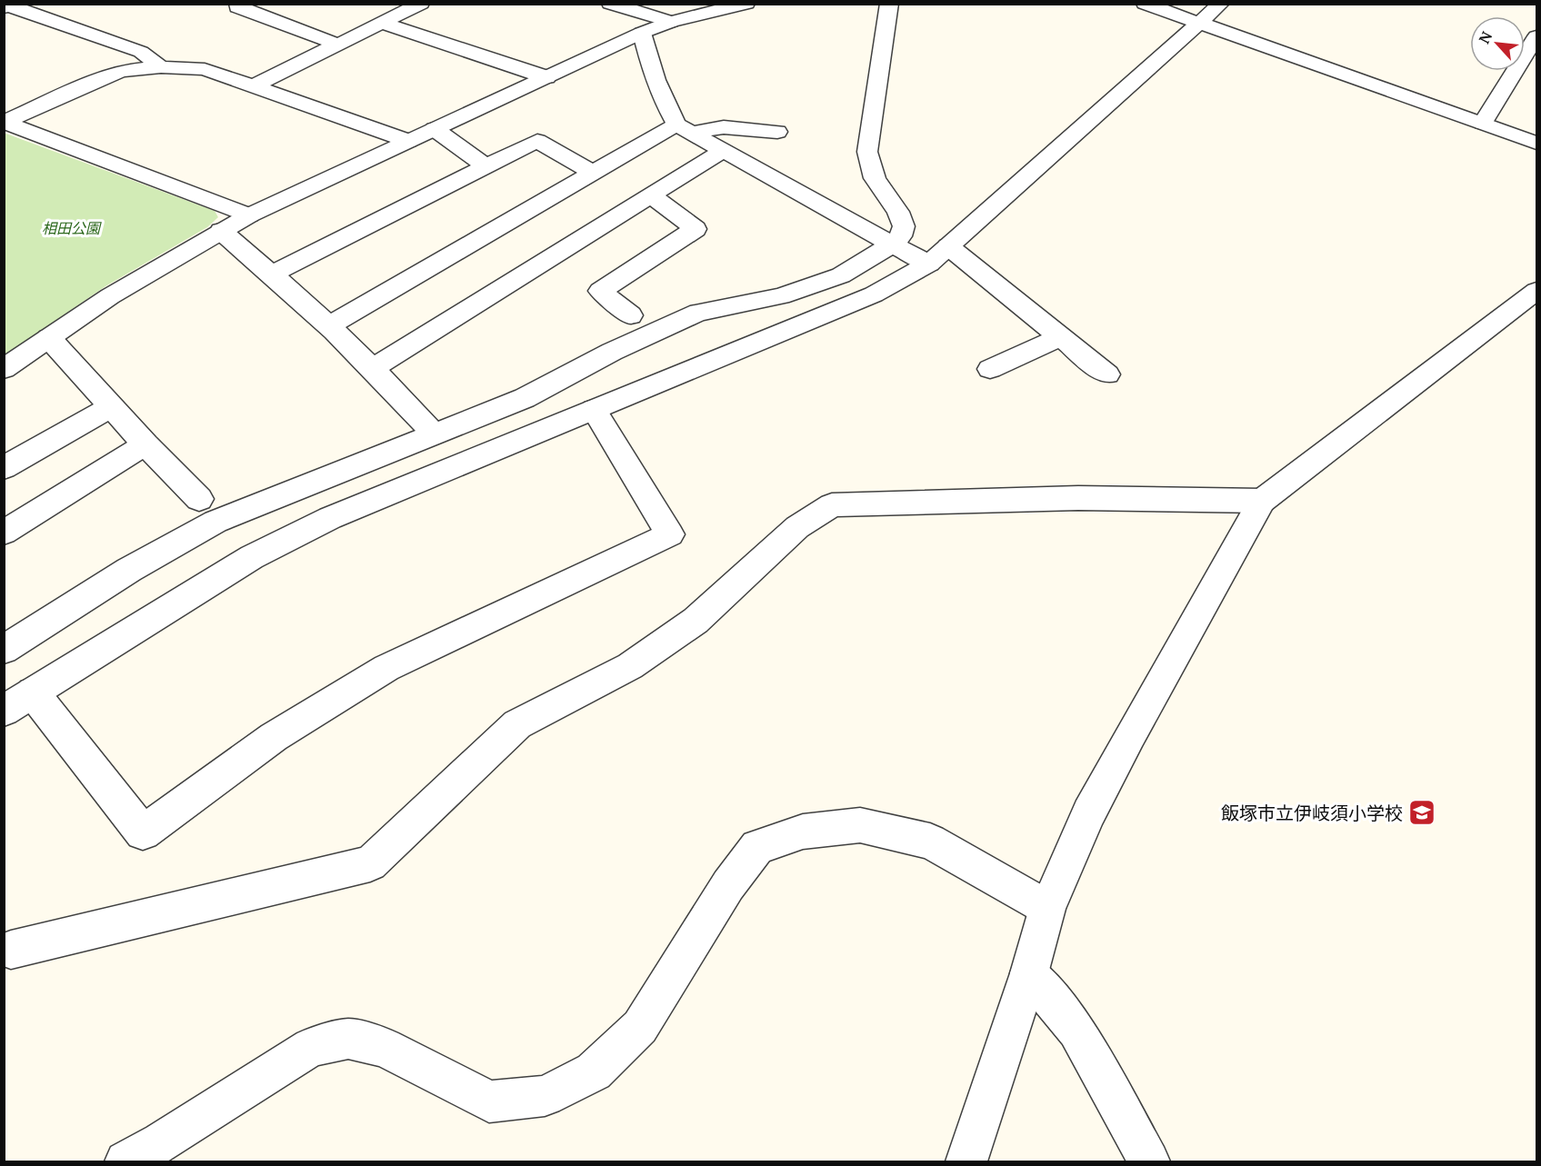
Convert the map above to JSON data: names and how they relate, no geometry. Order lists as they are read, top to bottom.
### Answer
{
  "parks": ["相田公園"],
  "places": {
    "school or university": ["飯塚市立伊岐須小学校"]
  },
  "north": "top left"
}
